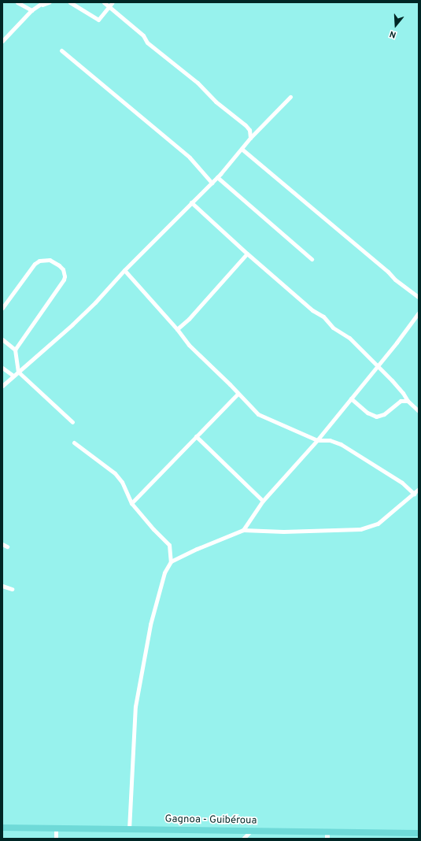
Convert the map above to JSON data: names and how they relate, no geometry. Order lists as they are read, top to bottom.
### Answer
{
  "streets": {
    "main road": ["Gagnoa - Guibéroua"]
  },
  "north": "bottom"
}
